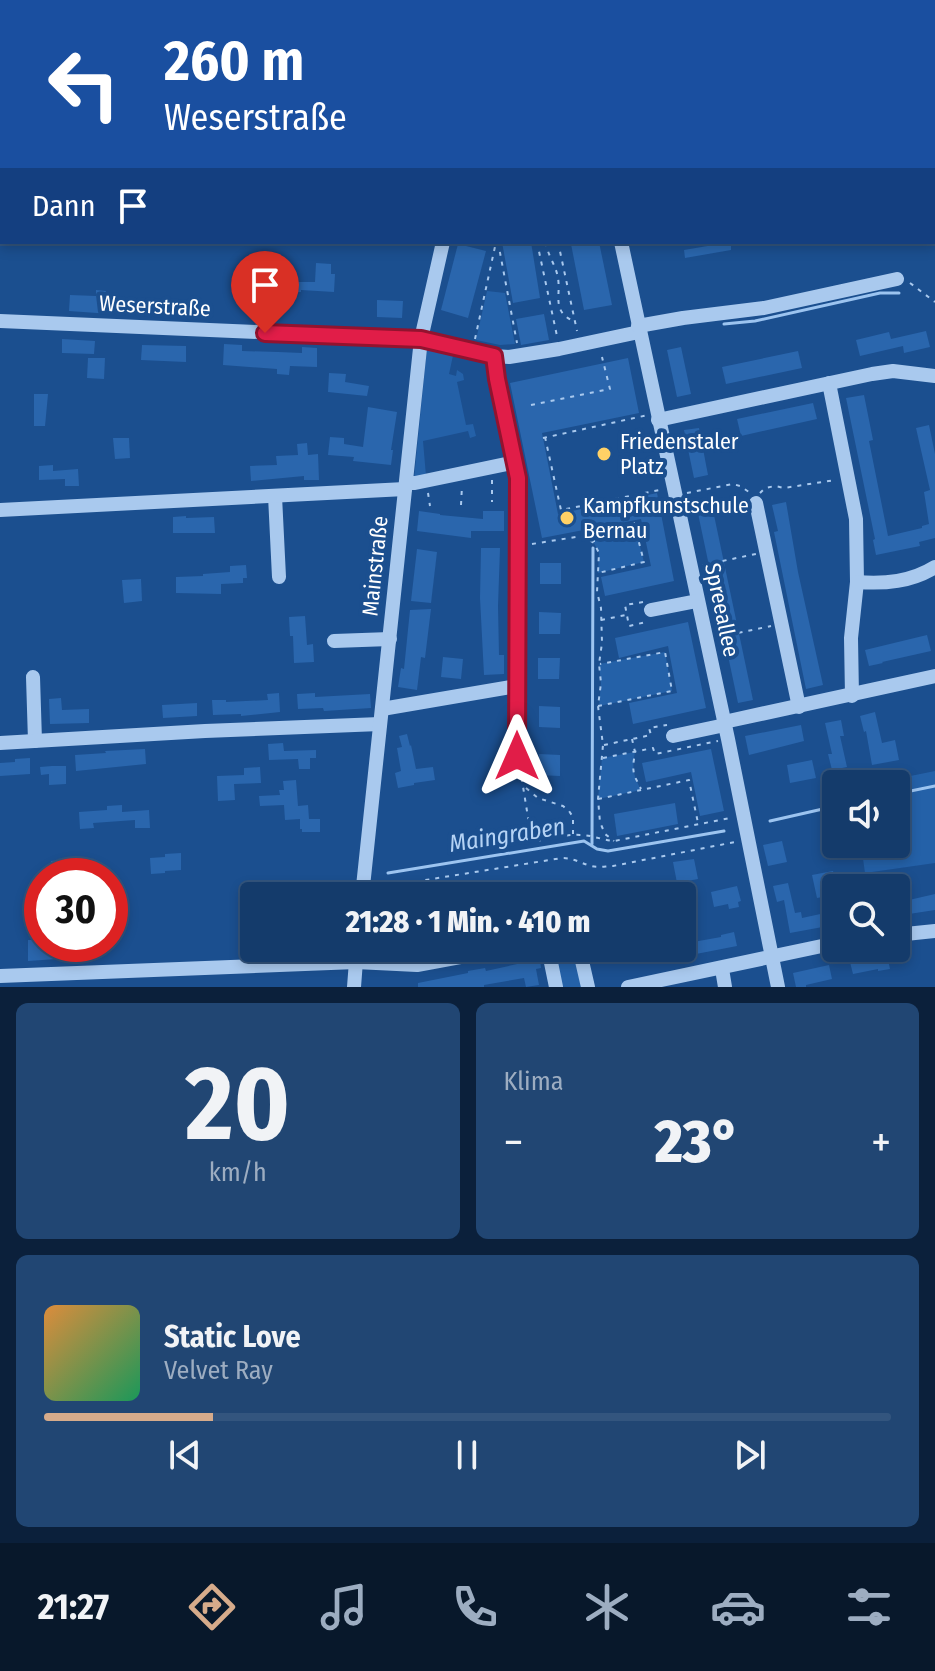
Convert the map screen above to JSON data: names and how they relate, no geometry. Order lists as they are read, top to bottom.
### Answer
{
  "streets": {
    "street": ["Weserstraße", "Mainstraße", "Spreeallee"]
  },
  "crossings": [
    ["Weserstraße", "Mainstraße"],
    ["Weserstraße", "Spreeallee"]
  ],
  "water": ["Maingraben"],
  "places": ["Friedenstaler Platz", "Kampfkunstschule Bernau"],
  "page": {
    "turn": ["260 m", "Weserstraße"],
    "then": "Dann",
    "limit": "30",
    "trip": "21:28 · 1 Min. · 410 m",
    "tile": [
      ["20", "km/h"],
      "Klima"
    ],
    "heat": ["−", "23°", "+"],
    "song": ["Static Love", "Velvet Ray"],
    "tabs": "21:27"
  }
}
